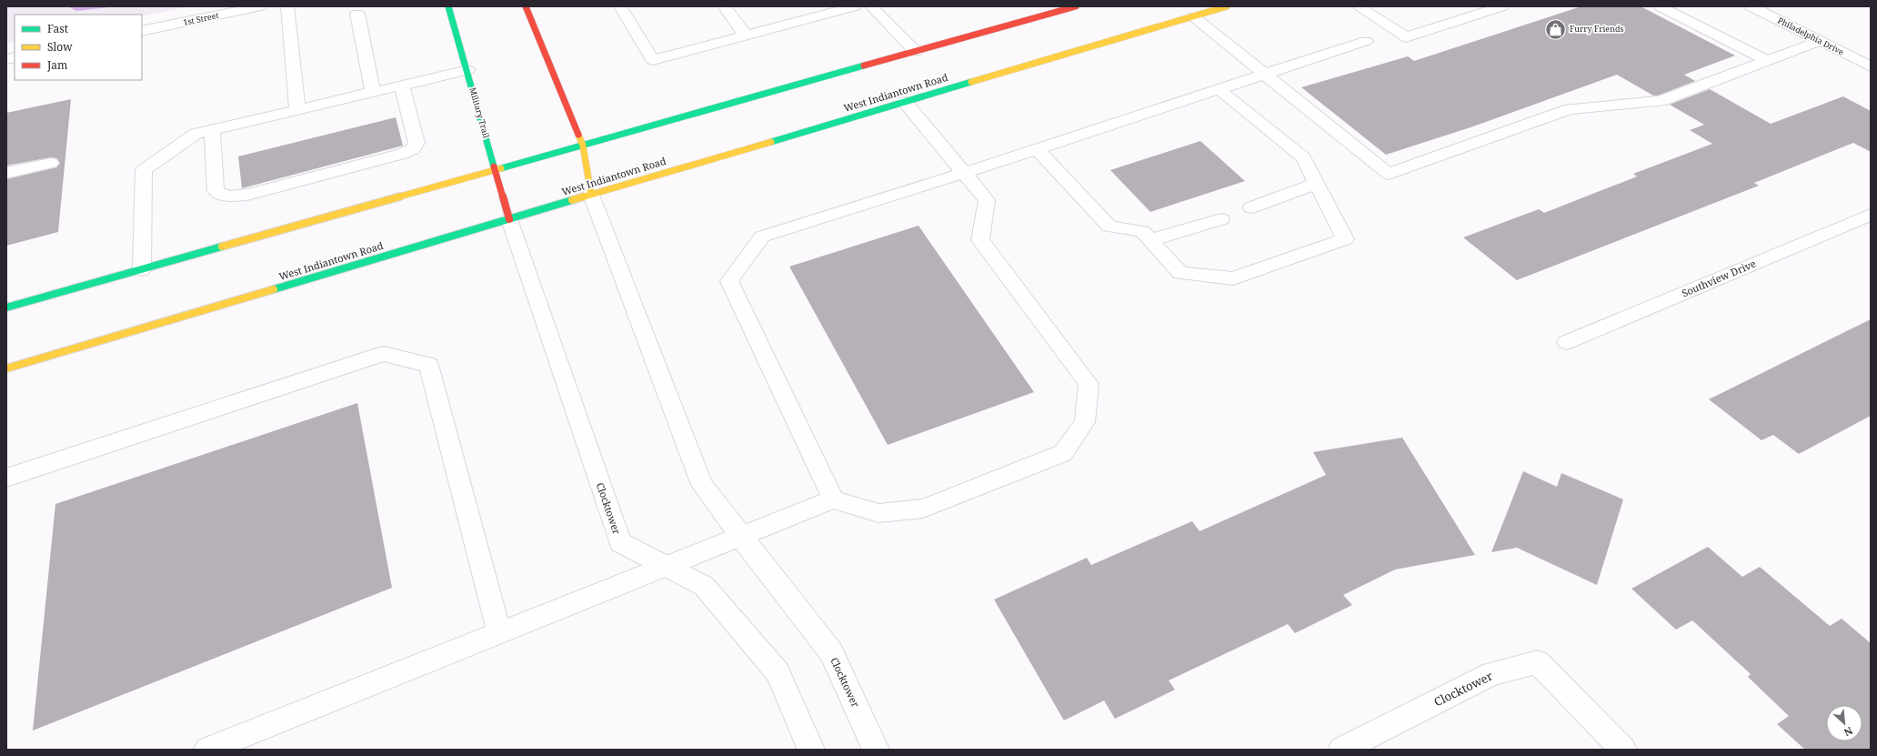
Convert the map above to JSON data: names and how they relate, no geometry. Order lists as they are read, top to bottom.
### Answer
{
  "streets": {
    "main road": ["West Indiantown Road", "Military Trail"],
    "street": [
      "1st Street",
      "Philadelphia Drive",
      "Southview Drive",
      "Clocktower"
    ]
  },
  "crossings": [
    ["West Indiantown Road", "Military Trail"],
    ["West Indiantown Road", "Clocktower"],
    ["Military Trail", "Clocktower"]
  ],
  "places": {
    "shop": ["Furry Friends"]
  },
  "legend": ["Fast", "Slow", "Jam"],
  "north": "bottom right"
}
